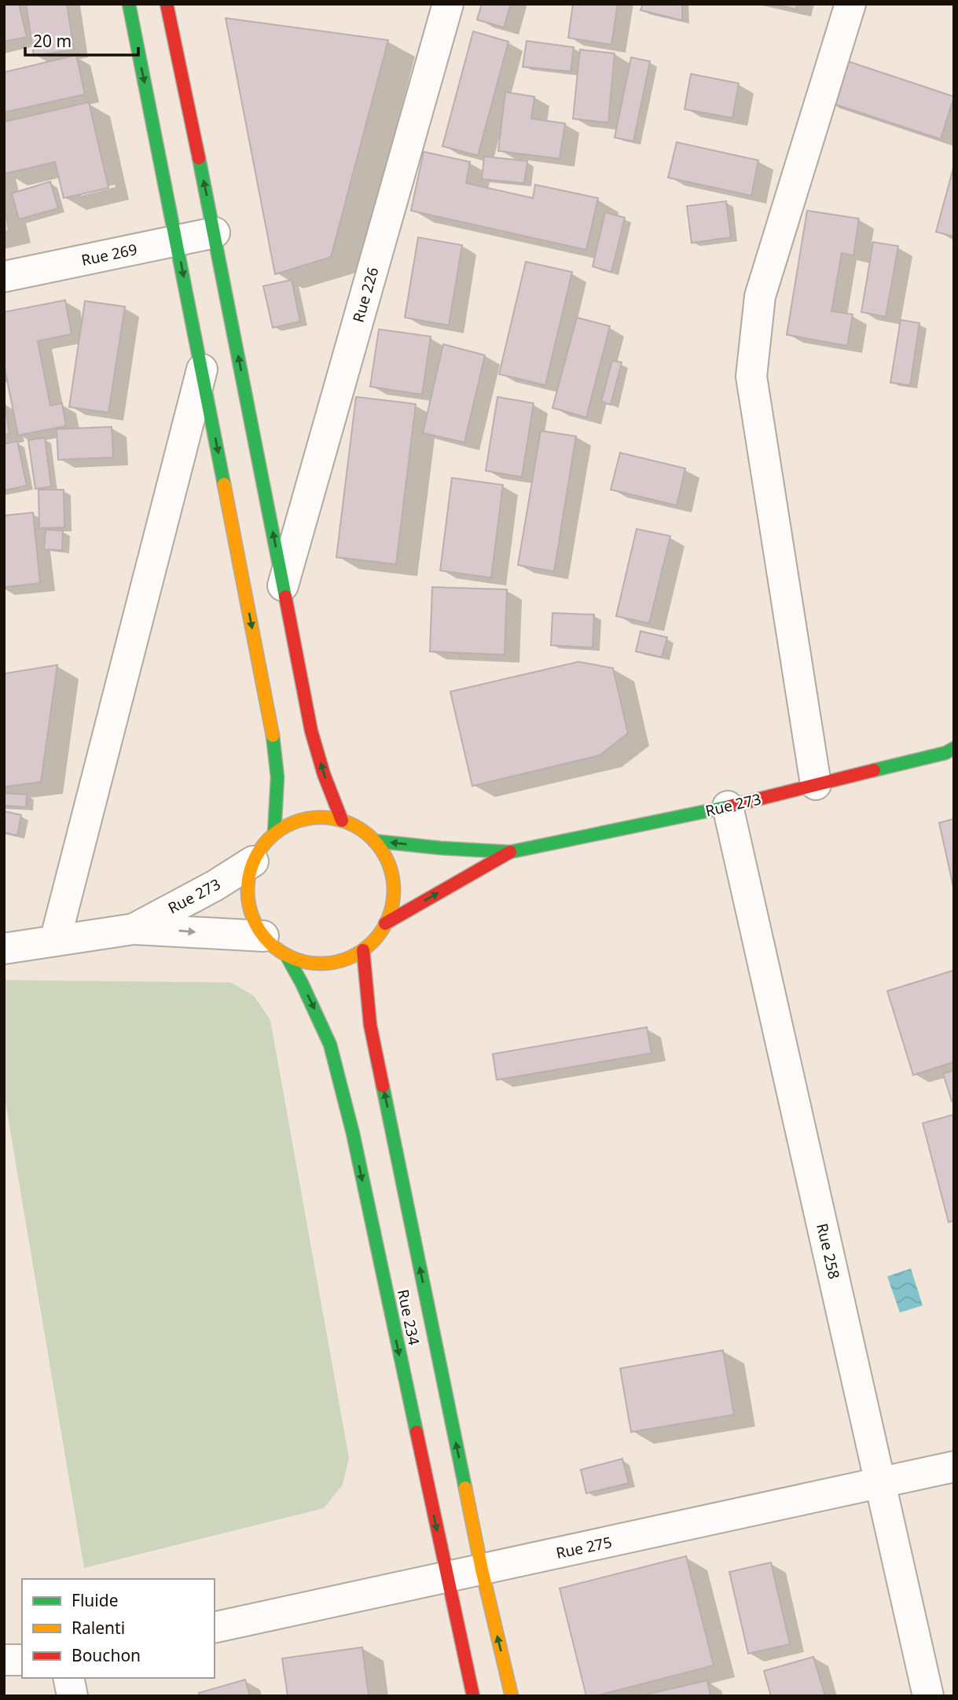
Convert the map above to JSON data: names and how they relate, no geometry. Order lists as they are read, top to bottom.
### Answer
{
  "streets": {
    "main road": ["Rue 273", "Rue 234"],
    "street": [
      "Rue 269",
      "Rue 226",
      "Rue 258",
      "Rue 275"
    ]
  },
  "crossings": [
    ["Rue 273", "Rue 258"],
    ["Rue 273", "Rue 234"],
    ["Rue 258", "Rue 275"],
    ["Rue 234", "Rue 275"]
  ],
  "legend": ["Fluide", "Ralenti", "Bouchon"],
  "scale_bar": "20 m"
}
